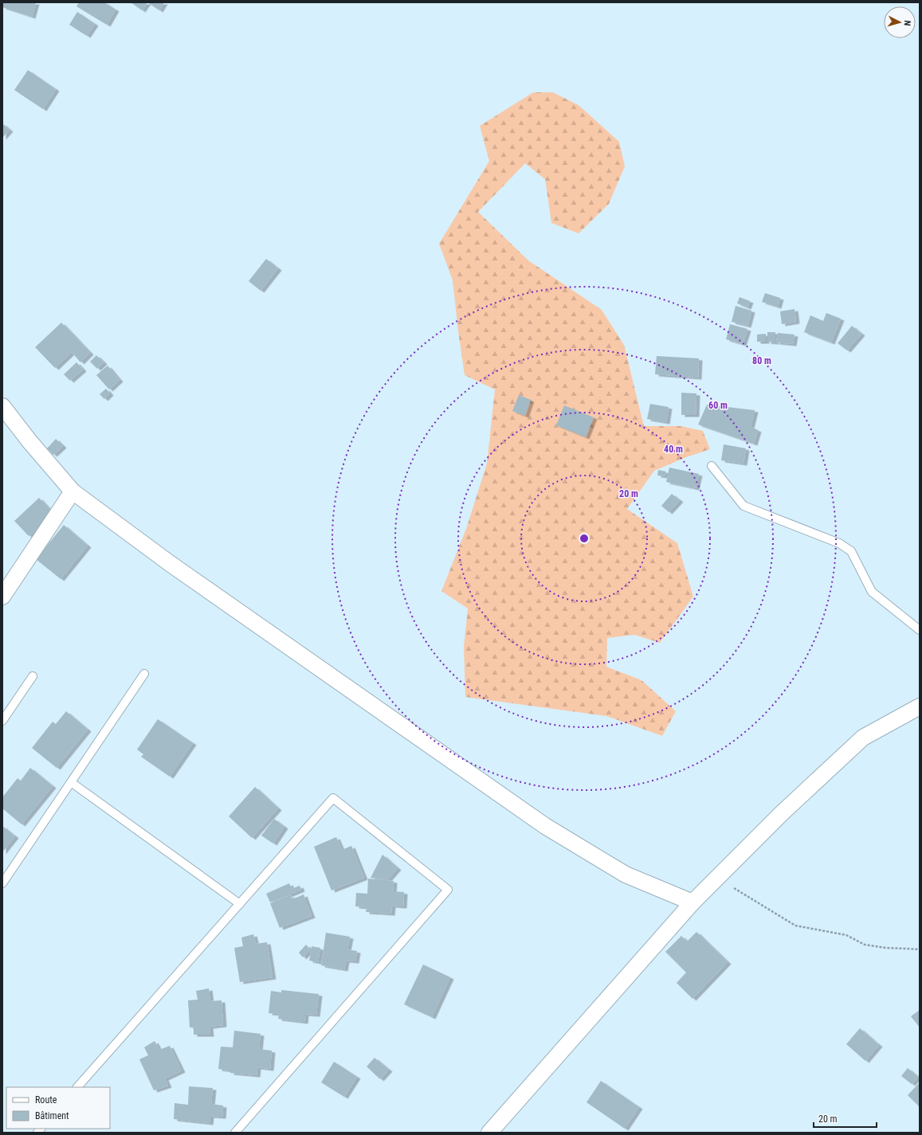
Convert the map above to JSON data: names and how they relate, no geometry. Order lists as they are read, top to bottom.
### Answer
{
  "legend": ["Route", "Bâtiment"],
  "scale_bar": "20 m",
  "north": "right",
  "rings": [
    "80 m",
    "60 m",
    "40 m",
    "20 m"
  ]
}
